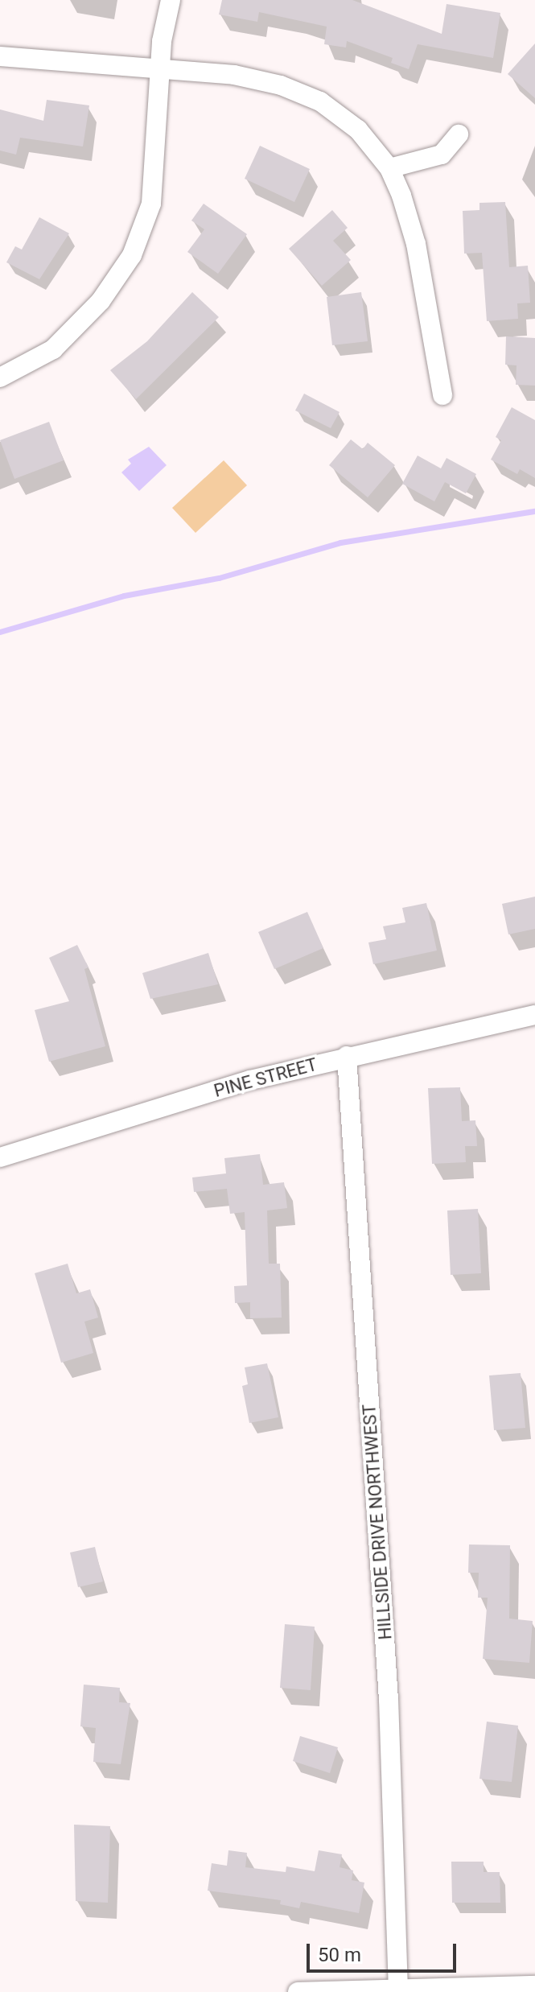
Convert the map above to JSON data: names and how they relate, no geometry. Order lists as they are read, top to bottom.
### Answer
{
  "streets": {
    "street": ["PINE STREET", "HILLSIDE DRIVE NORTHWEST"]
  },
  "crossings": [
    ["PINE STREET", "HILLSIDE DRIVE NORTHWEST"]
  ],
  "scale_bar": "50 m"
}
